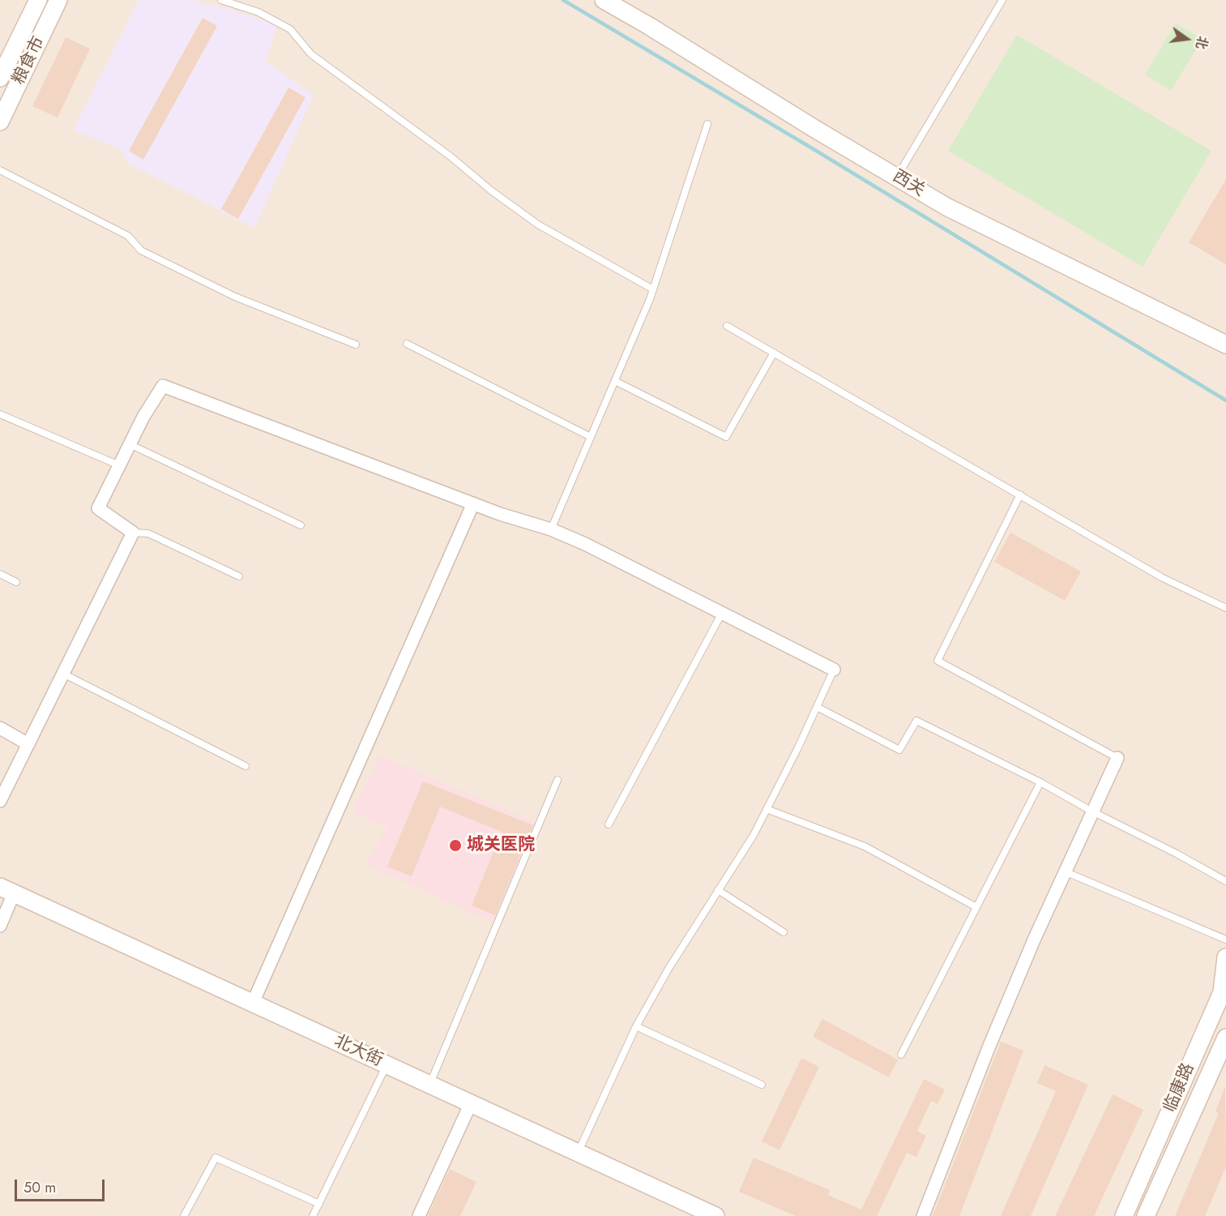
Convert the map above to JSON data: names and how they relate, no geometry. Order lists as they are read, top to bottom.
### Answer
{
  "streets": {
    "main road": [
      "粮食市",
      "西关",
      "北大街",
      "临康路"
    ]
  },
  "places": ["城关医院"],
  "scale_bar": "50 m",
  "north": "right"
}
